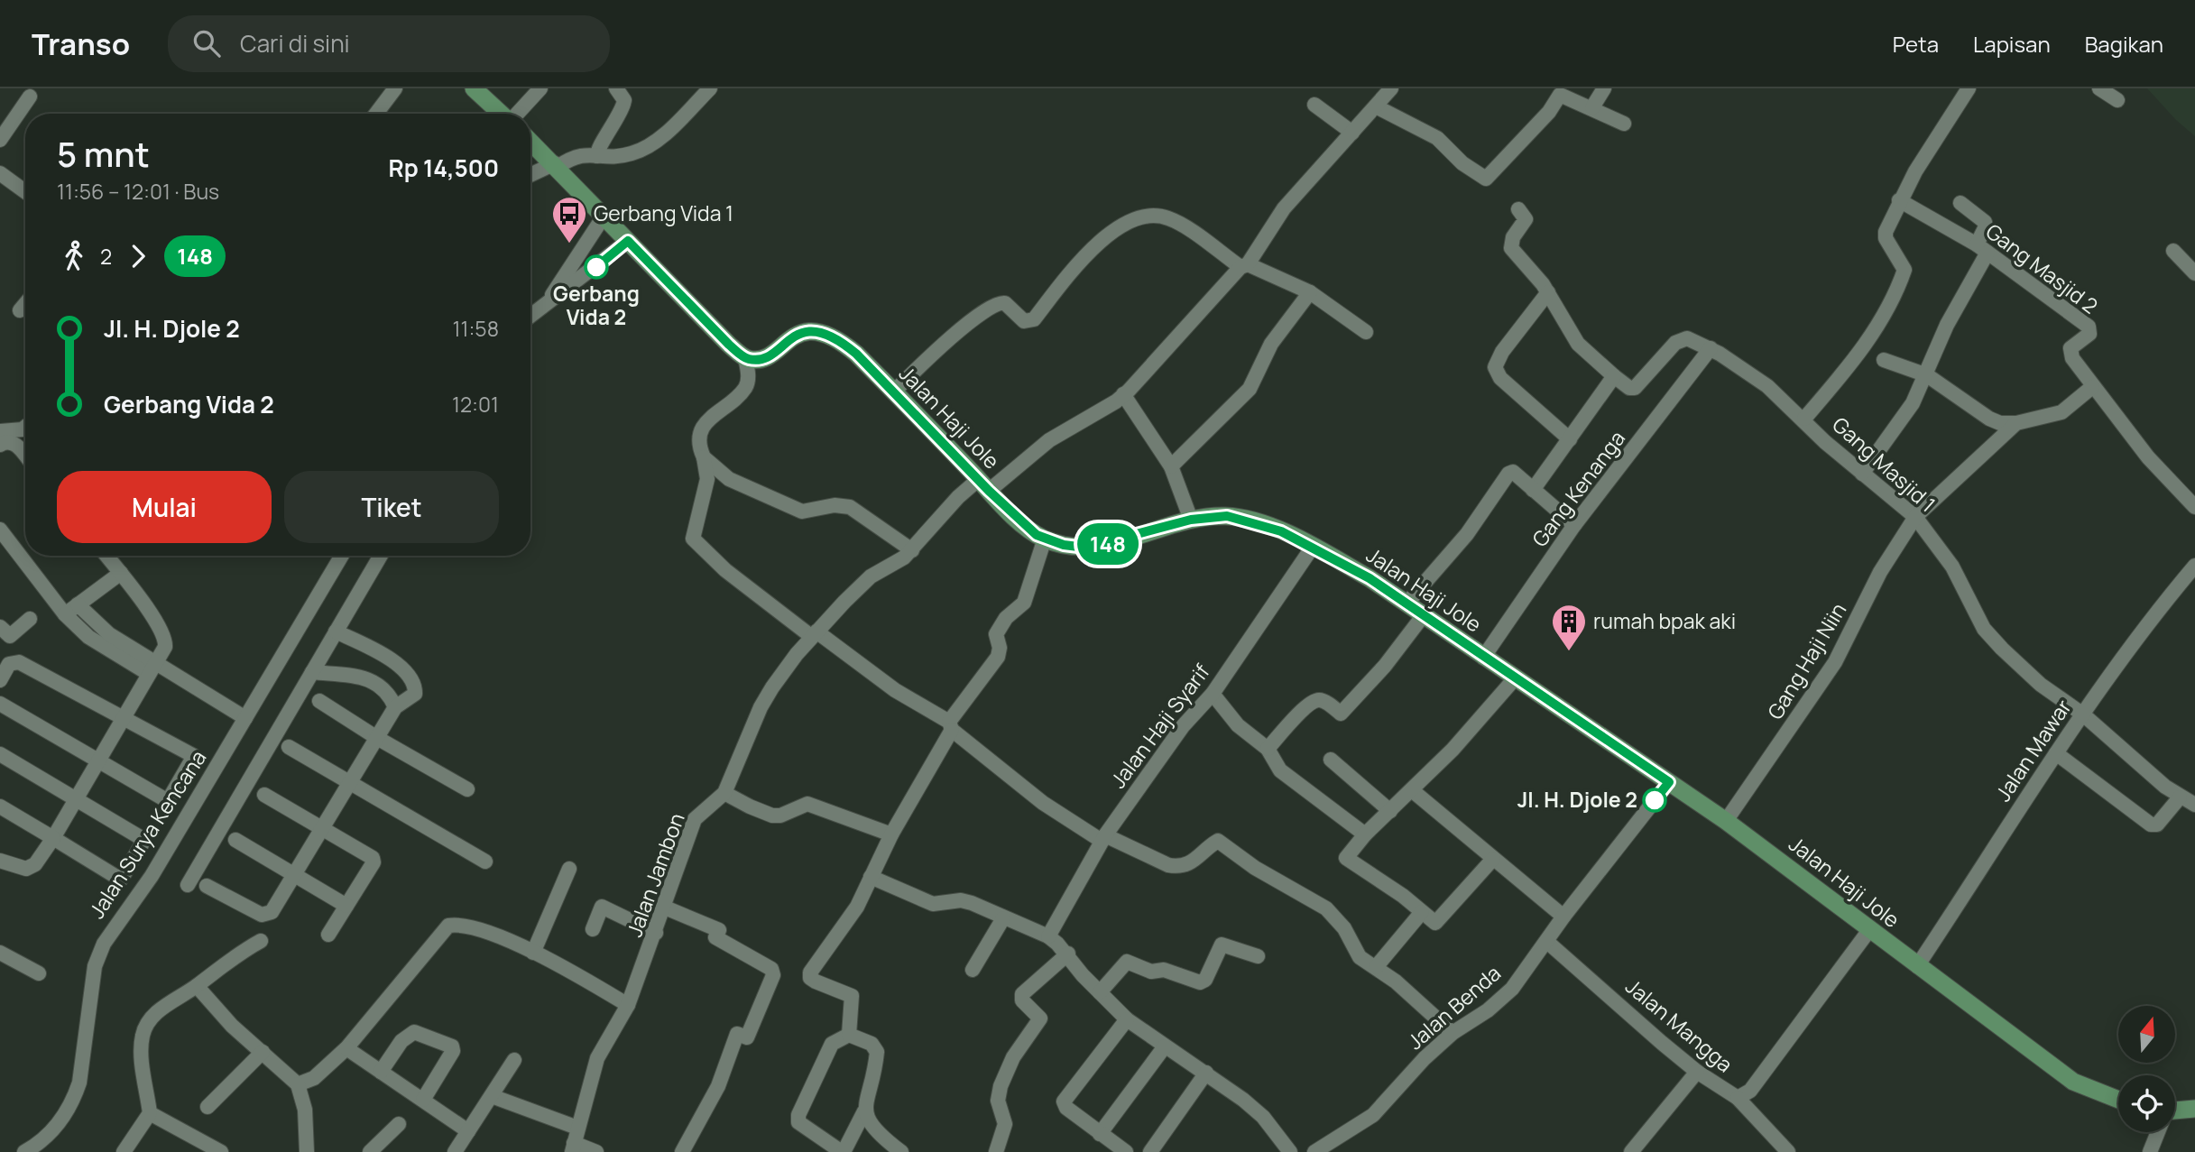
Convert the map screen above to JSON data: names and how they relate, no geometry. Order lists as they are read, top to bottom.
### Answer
{
  "streets": {
    "main road": ["Jalan Haji Jole"],
    "street": [
      "Gang Masjid 2",
      "Gang Masjid 1",
      "Gang Kenanga",
      "Gang Haji Niin",
      "Jalan Haji Syarif",
      "Jalan Mawar",
      "Jalan Surya Kencana",
      "Jalan Jambon",
      "Jalan Benda",
      "Jalan Mangga"
    ]
  },
  "crossings": [
    ["Jalan Haji Jole", "Gang Kenanga"],
    ["Jalan Haji Jole", "Gang Haji Niin"],
    ["Jalan Haji Jole", "Jalan Haji Syarif"],
    ["Jalan Haji Jole", "Jalan Mawar"],
    ["Jalan Haji Jole", "Jalan Jambon"],
    ["Jalan Haji Jole", "Jalan Benda"],
    ["Jalan Haji Jole", "Jalan Mangga"],
    ["Gang Masjid 1", "Gang Kenanga"],
    ["Gang Masjid 1", "Gang Haji Niin"],
    ["Gang Masjid 1", "Jalan Mawar"],
    ["Jalan Benda", "Jalan Mangga"]
  ],
  "places": {
    "bus stop": ["Gerbang Vida 1"],
    "other": ["Gerbang Vida 2", "Jl. H. Djole 2"],
    "building": ["rumah bpak aki"]
  },
  "lines": ["bus line 148"],
  "north": "top",
  "page": {
    "header": "Transo",
    "search": "Cari di sini",
    "nav": ["Peta", "Lapisan", "Bagikan"],
    "on_map": "148",
    "heading": ["5 mnt", "11:56 – 12:01 · Bus", "Rp 14,500"],
    "legs": ["2", "148"],
    "list": [
      {
        "name": "Jl. H. Djole 2",
        "value": "11:58"
      },
      {
        "name": "Gerbang Vida 2",
        "value": "12:01"
      }
    ],
    "buttons": ["Mulai", "Tiket"]
  }
}
